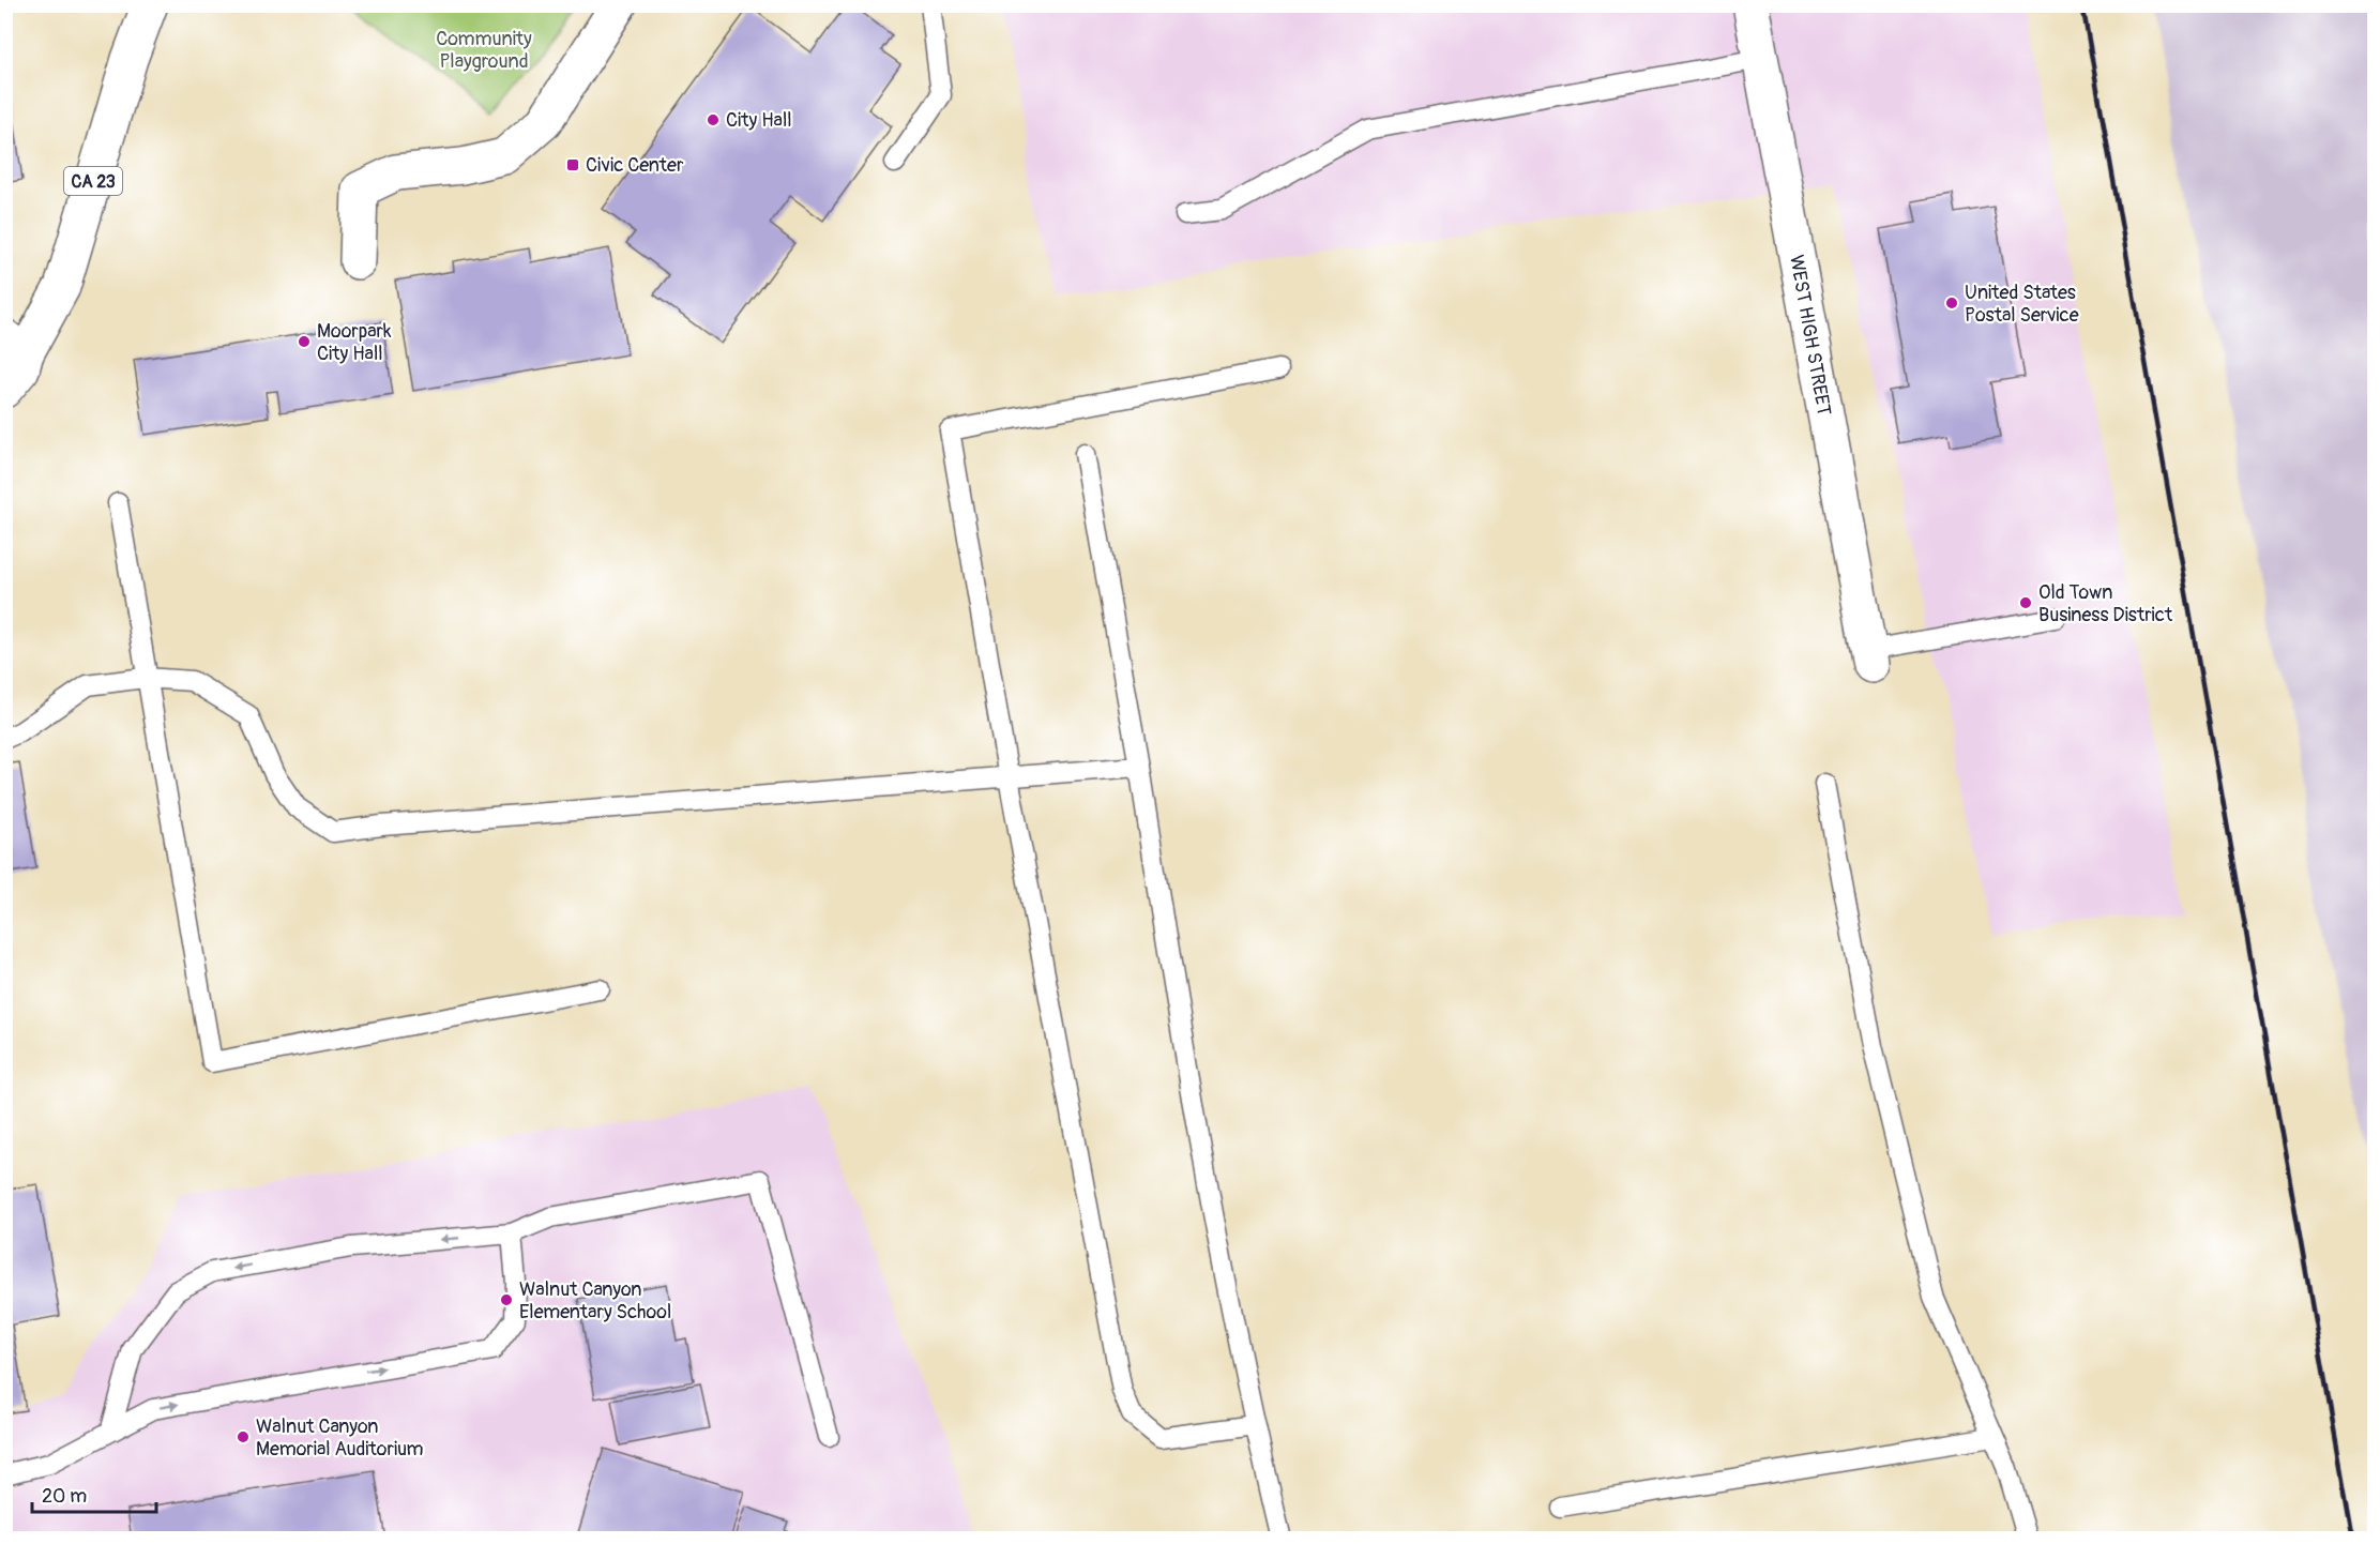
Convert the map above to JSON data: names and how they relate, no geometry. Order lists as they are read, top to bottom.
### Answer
{
  "streets": {
    "street": ["CA 23", "WEST HIGH STREET"]
  },
  "parks": ["Community Playground"],
  "places": {
    "other": [
      "City Hall",
      "United States Postal Service",
      "Moorpark City Hall",
      "Old Town Business District",
      "Walnut Canyon Elementary School",
      "Walnut Canyon Memorial Auditorium"
    ],
    "transit": ["Civic Center"]
  },
  "scale_bar": "20 m"
}
